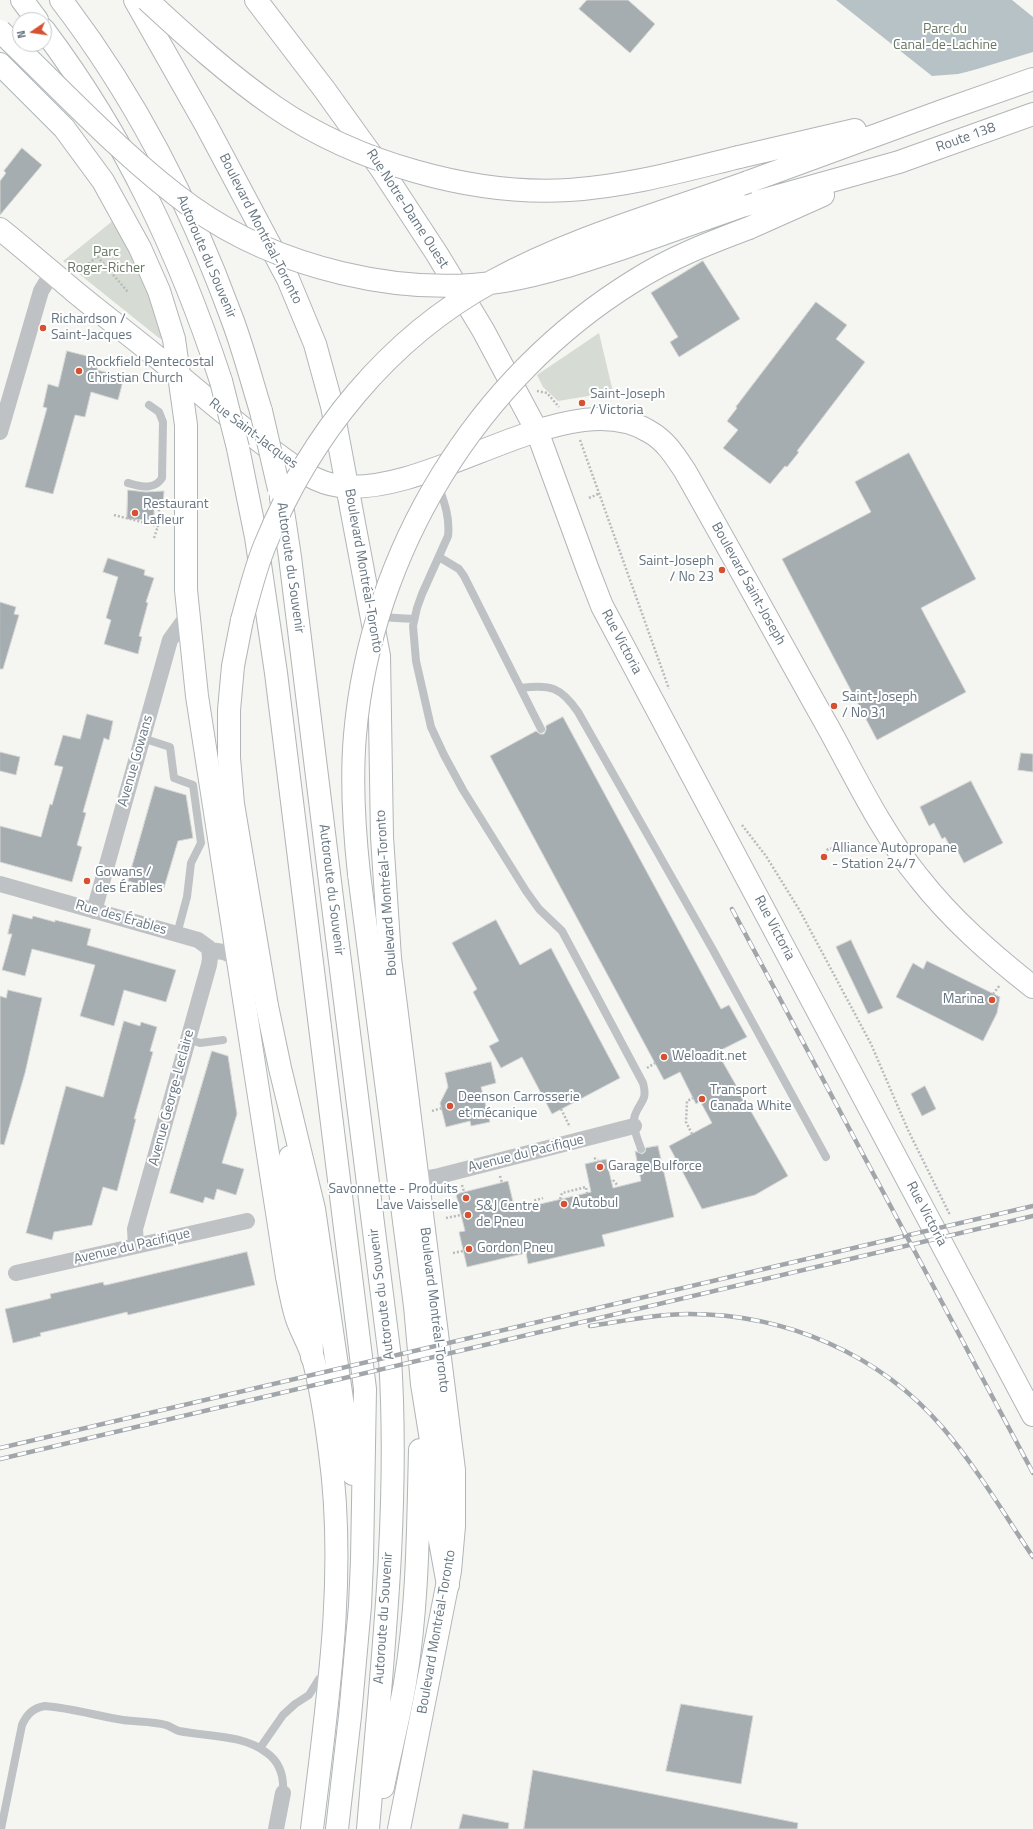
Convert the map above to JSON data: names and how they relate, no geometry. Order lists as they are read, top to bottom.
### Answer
{
  "streets": {
    "main road": [
      "Route 138",
      "Rue Notre-Dame Ouest",
      "Boulevard Montréal-Toronto",
      "Autoroute du Souvenir",
      "Rue Saint-Jacques",
      "Boulevard Saint-Joseph",
      "Rue Victoria"
    ],
    "street": [
      "Avenue Gowans",
      "Rue des Érables",
      "Avenue George-Leclaire",
      "Avenue du Pacifique"
    ]
  },
  "crossings": [
    ["Rue Notre-Dame Ouest", "Boulevard Saint-Joseph"],
    ["Rue Notre-Dame Ouest", "Rue Victoria"],
    ["Boulevard Montréal-Toronto", "Rue Saint-Jacques"],
    ["Boulevard Montréal-Toronto", "Boulevard Saint-Joseph"],
    ["Boulevard Montréal-Toronto", "Avenue du Pacifique"],
    ["Rue Saint-Jacques", "Boulevard Saint-Joseph"],
    ["Boulevard Saint-Joseph", "Rue Victoria"],
    ["Avenue Gowans", "Rue des Érables"],
    ["Rue des Érables", "Avenue George-Leclaire"],
    ["Avenue George-Leclaire", "Avenue du Pacifique"]
  ],
  "parks": ["Parc du Canal-de-Lachine", "Parc Roger-Richer"],
  "places": [
    "Richardson / Saint-Jacques",
    "Rockfield Pentecostal Christian Church",
    "Saint-Joseph / Victoria",
    "Restaurant Lafleur",
    "Saint-Joseph / No 23",
    "Saint-Joseph / No 31",
    "Alliance Autopropane - Station 24/7",
    "Gowans / des Érables",
    "Marina",
    "Weloadit.net",
    "Transport Canada White",
    "Deenson Carrosserie et mécanique",
    "Garage Bulforce",
    "Savonnette - Produits Lave Vaisselle",
    "Autobul",
    "S&J Centre de Pneu",
    "Gordon Pneu"
  ],
  "north": "left"
}
